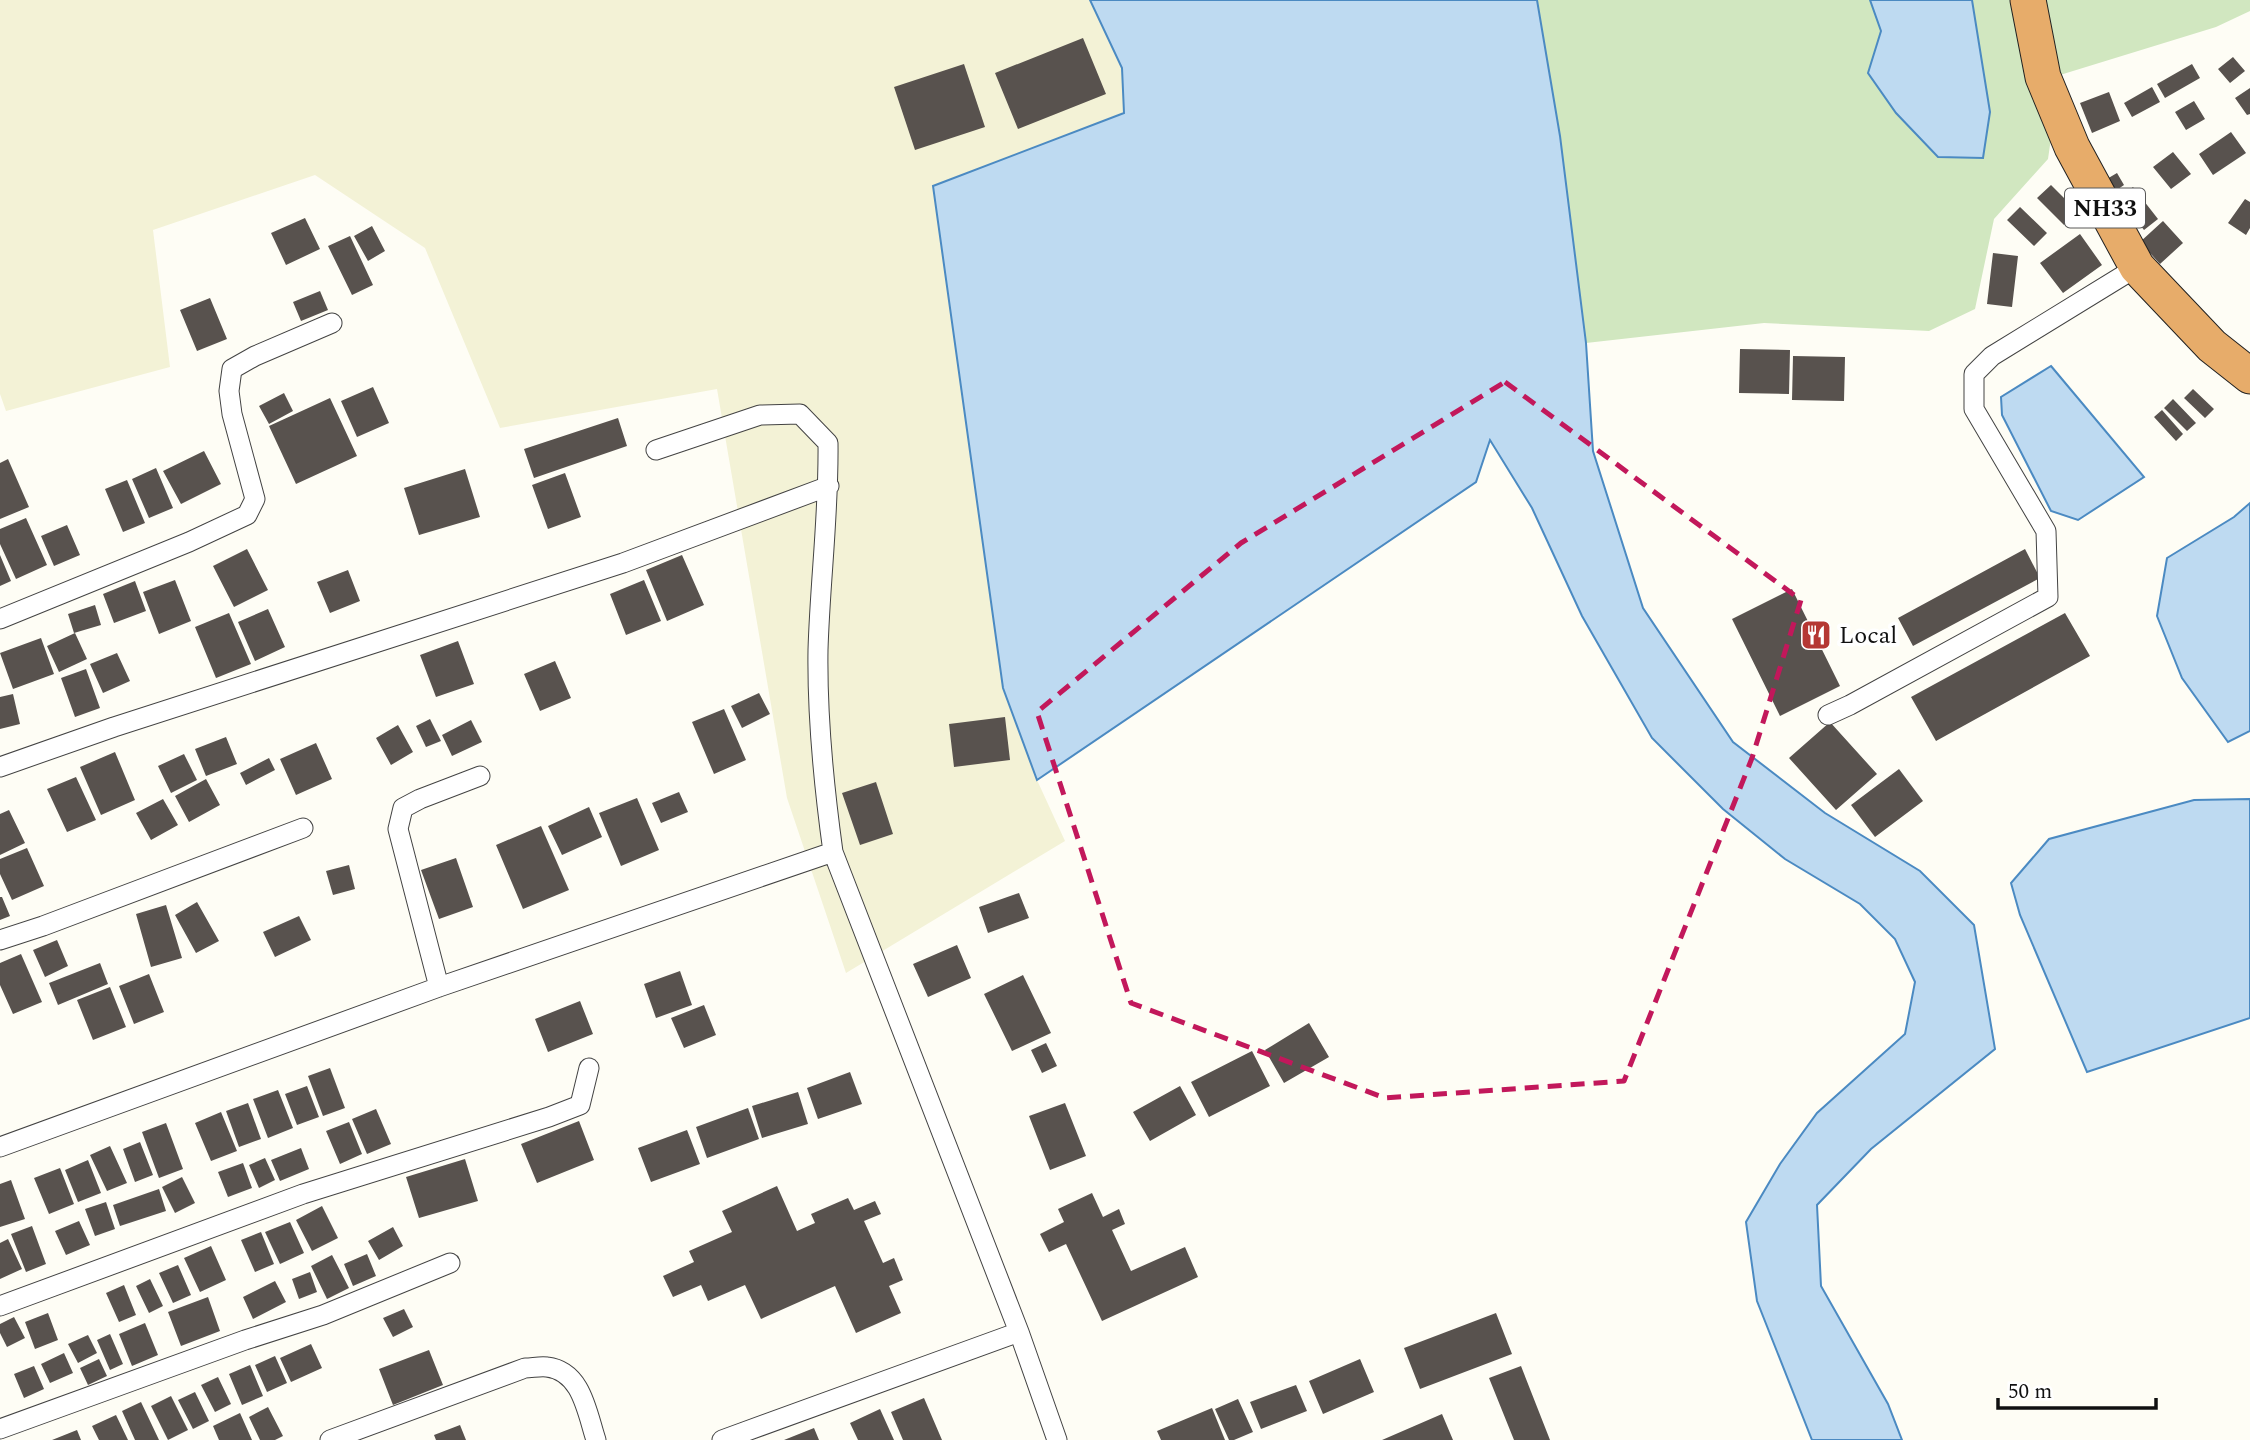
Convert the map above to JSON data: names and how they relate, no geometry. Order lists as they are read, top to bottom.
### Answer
{
  "streets": {
    "highway": ["NH33"]
  },
  "places": {
    "restaurant": ["Local"]
  },
  "scale_bar": "50 m"
}
